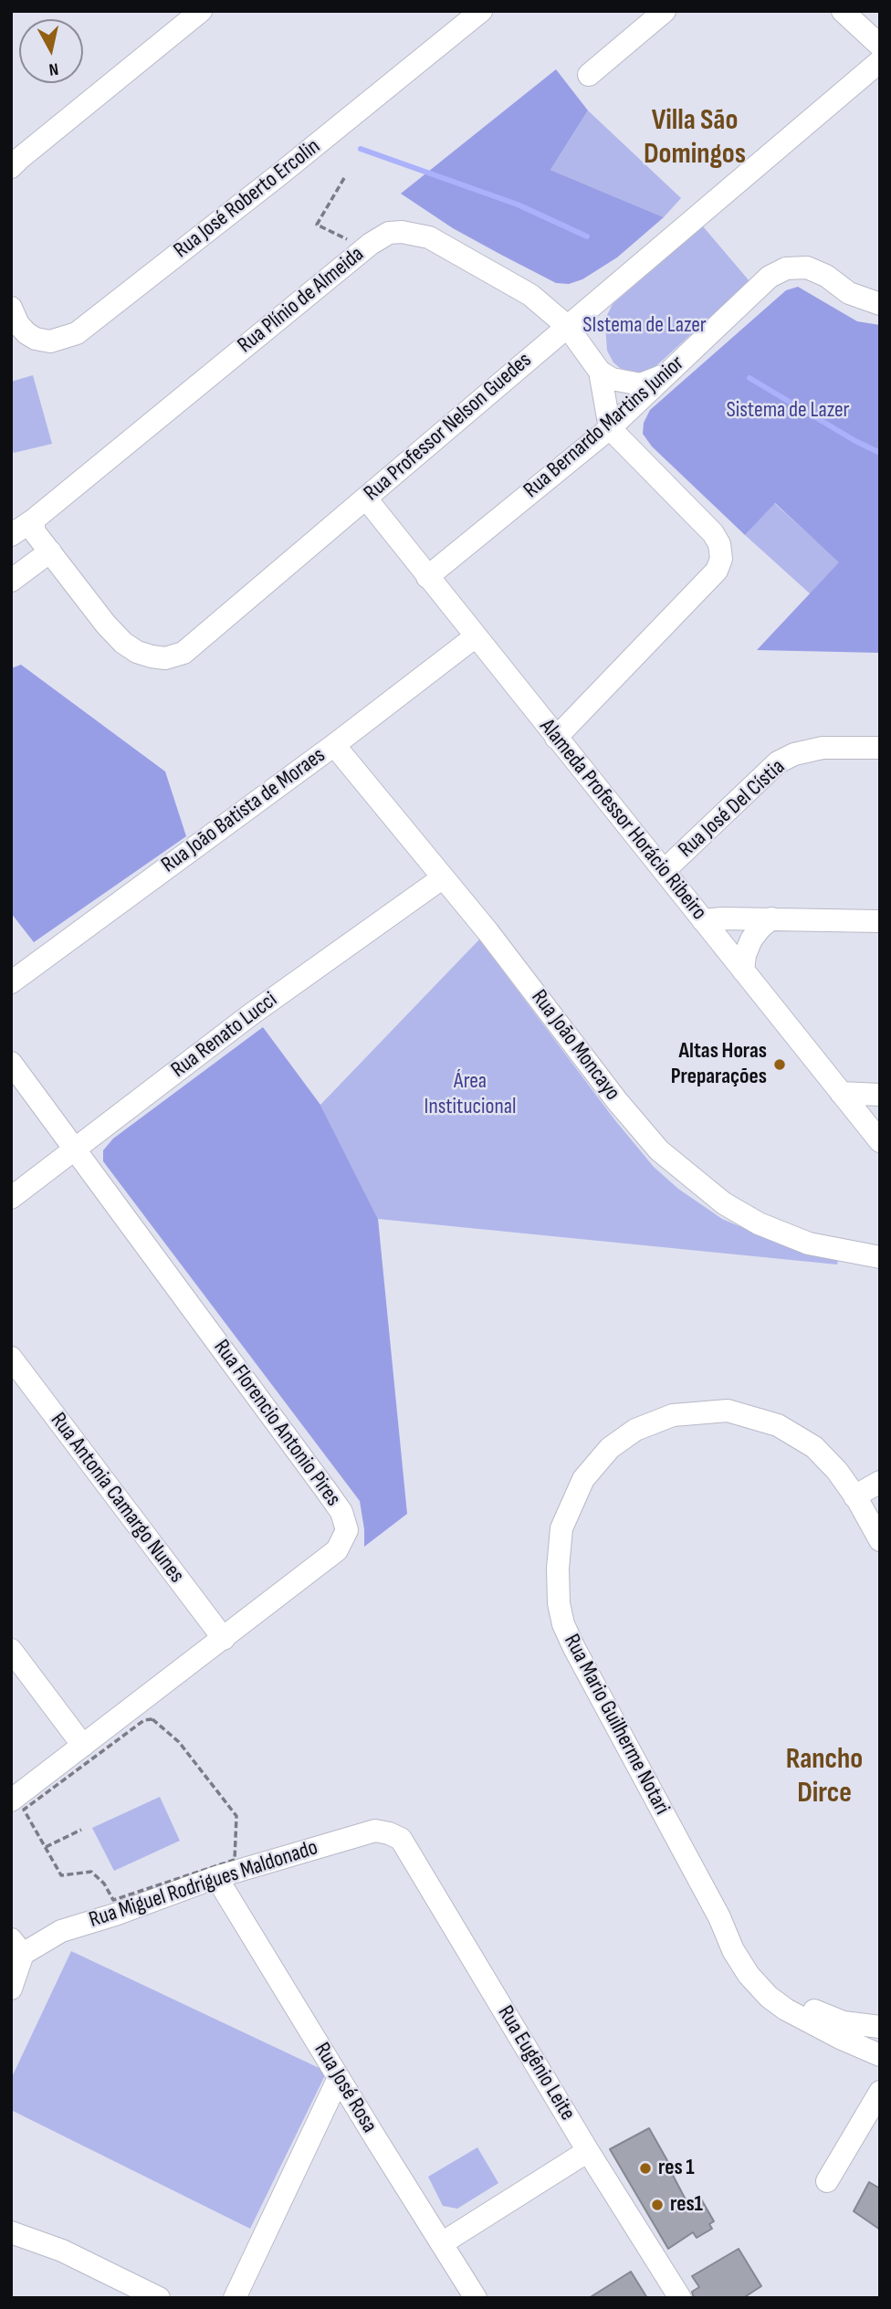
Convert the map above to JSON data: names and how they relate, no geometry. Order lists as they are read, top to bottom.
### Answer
{
  "streets": {
    "street": [
      "Rua José Roberto Ercolin",
      "Rua Plínio de Almeida",
      "Rua Professor Nelson Guedes",
      "Rua Bernardo Martins Junior",
      "Rua José Del Cístia",
      "Rua João Batista de Moraes",
      "Alameda Professor Horácio Ribeiro",
      "Rua Renato Lucci",
      "Rua João Moncayo",
      "Rua Florencio Antonio Pires",
      "Rua Antonia Camargo Nunes",
      "Rua Mario Guilherme Notari",
      "Rua Miguel Rodrigues Maldonado",
      "Rua Eugênio Leite",
      "Rua José Rosa"
    ]
  },
  "crossings": [
    ["Rua Plínio de Almeida", "Rua Professor Nelson Guedes"],
    ["Rua Plínio de Almeida", "Rua Bernardo Martins Junior"],
    ["Rua Professor Nelson Guedes", "Alameda Professor Horácio Ribeiro"],
    ["Rua Bernardo Martins Junior", "Alameda Professor Horácio Ribeiro"],
    ["Rua José Del Cístia", "Alameda Professor Horácio Ribeiro"],
    ["Rua João Batista de Moraes", "Alameda Professor Horácio Ribeiro"],
    ["Rua João Batista de Moraes", "Rua João Moncayo"],
    ["Rua Renato Lucci", "Rua João Moncayo"],
    ["Rua Renato Lucci", "Rua Florencio Antonio Pires"],
    ["Rua Florencio Antonio Pires", "Rua Antonia Camargo Nunes"],
    ["Rua Miguel Rodrigues Maldonado", "Rua Eugênio Leite"],
    ["Rua Miguel Rodrigues Maldonado", "Rua José Rosa"]
  ],
  "districts": ["Villa São Domingos", "Rancho Dirce"],
  "parks": ["SIstema de Lazer", "Sistema de Lazer", "Área Institucional"],
  "places": ["Altas Horas Preparações", "res 1", "res1"],
  "north": "bottom"
}
